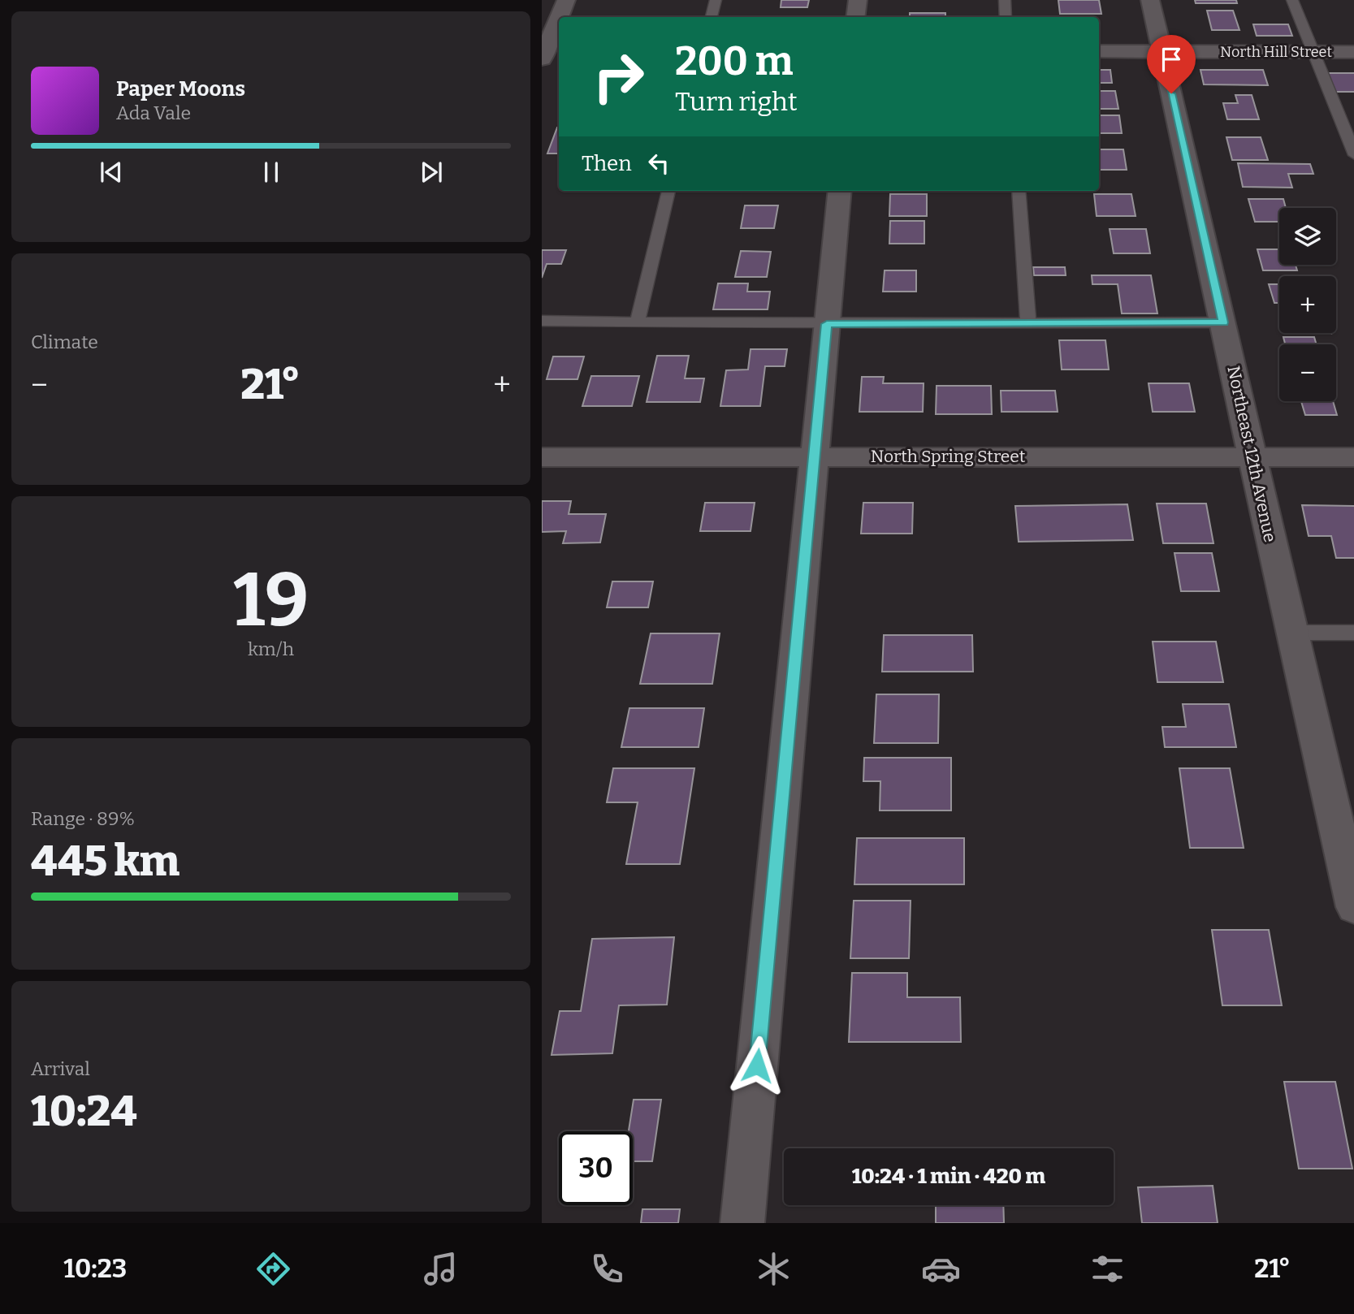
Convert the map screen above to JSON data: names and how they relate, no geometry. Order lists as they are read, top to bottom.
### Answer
{
  "streets": {
    "street": ["North Hill Street", "Northeast 12th Avenue", "North Spring Street"]
  },
  "crossings": [
    ["North Hill Street", "Northeast 12th Avenue"],
    ["Northeast 12th Avenue", "North Spring Street"]
  ],
  "page": {
    "turn": ["200 m", "Turn right"],
    "song": ["Paper Moons", "Ada Vale"],
    "then": "Then",
    "map_buttons": ["+", "−"],
    "tile": [
      "Climate",
      ["19", "km/h"],
      ["Range · 89%", "445 km"],
      ["Arrival", "10:24"]
    ],
    "heat": ["−", "21°", "+"],
    "limit": "30",
    "trip": "10:24 · 1 min · 420 m",
    "tabs": ["10:23", "21°"]
  }
}
